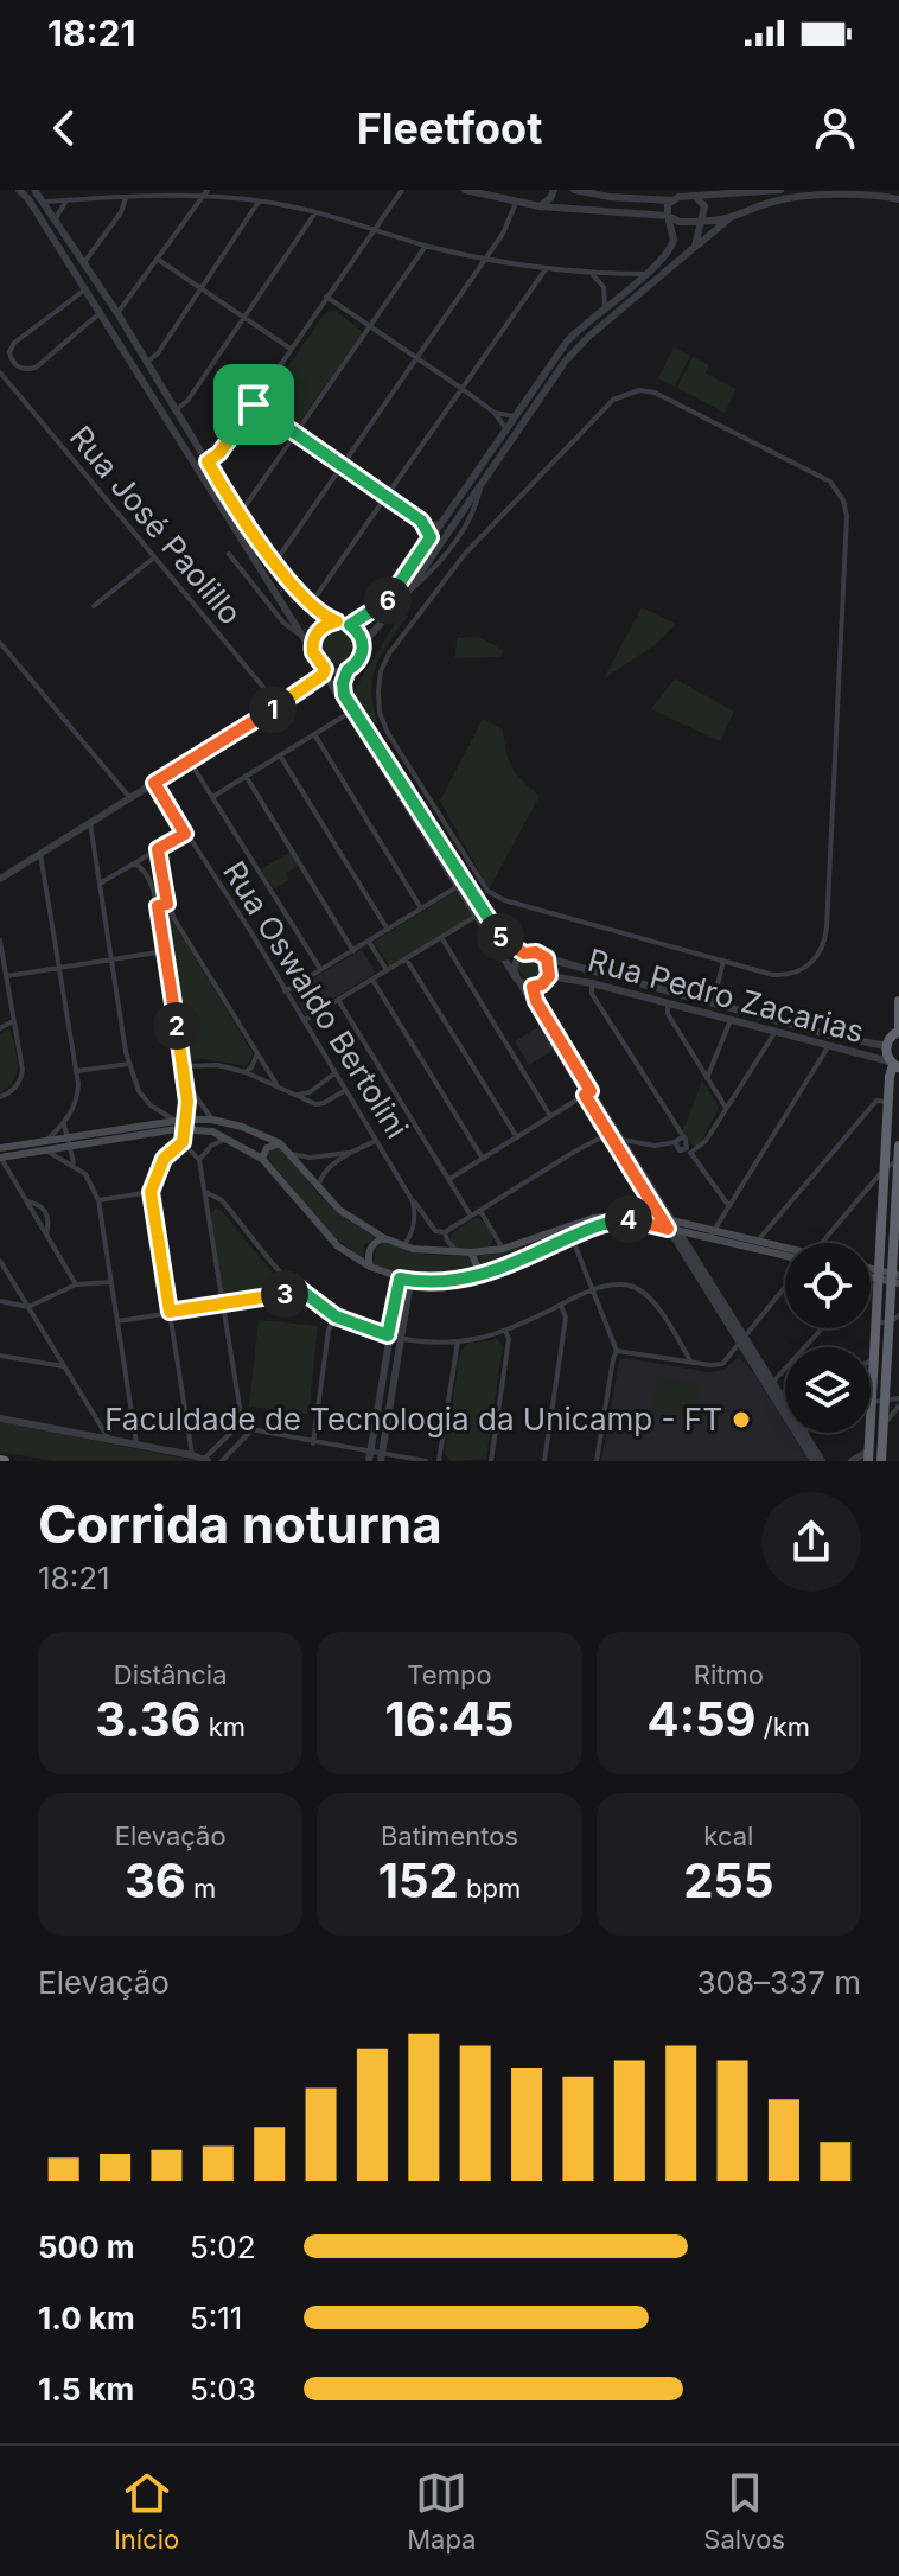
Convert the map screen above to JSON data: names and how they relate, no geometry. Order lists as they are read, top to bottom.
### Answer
{
  "streets": {
    "street": ["Rua José Paolillo", "Rua Pedro Zacarias", "Rua Oswaldo Bertolini"]
  },
  "places": ["Faculdade de Tecnologia da Unicamp - FT"],
  "page": {
    "status": "18:21",
    "header": "Fleetfoot",
    "pins": [
      "6",
      "1",
      "5",
      "2",
      "4",
      "3"
    ],
    "heading": ["Corrida noturna", "18:21"],
    "stats": [
      ["Distância", "3.36 km"],
      ["Tempo", "16:45"],
      ["Ritmo", "4:59 /km"],
      ["Elevação", "36 m"],
      ["Batimentos", "152 bpm"],
      ["kcal", "255"]
    ],
    "chart": ["Elevação", "308–337 m"],
    "list": [
      {
        "name": "500 m",
        "note": "5:02"
      },
      {
        "name": "1.0 km",
        "note": "5:11"
      },
      {
        "name": "1.5 km",
        "note": "5:03"
      }
    ],
    "tabs": ["Início", "Mapa", "Salvos"]
  }
}
